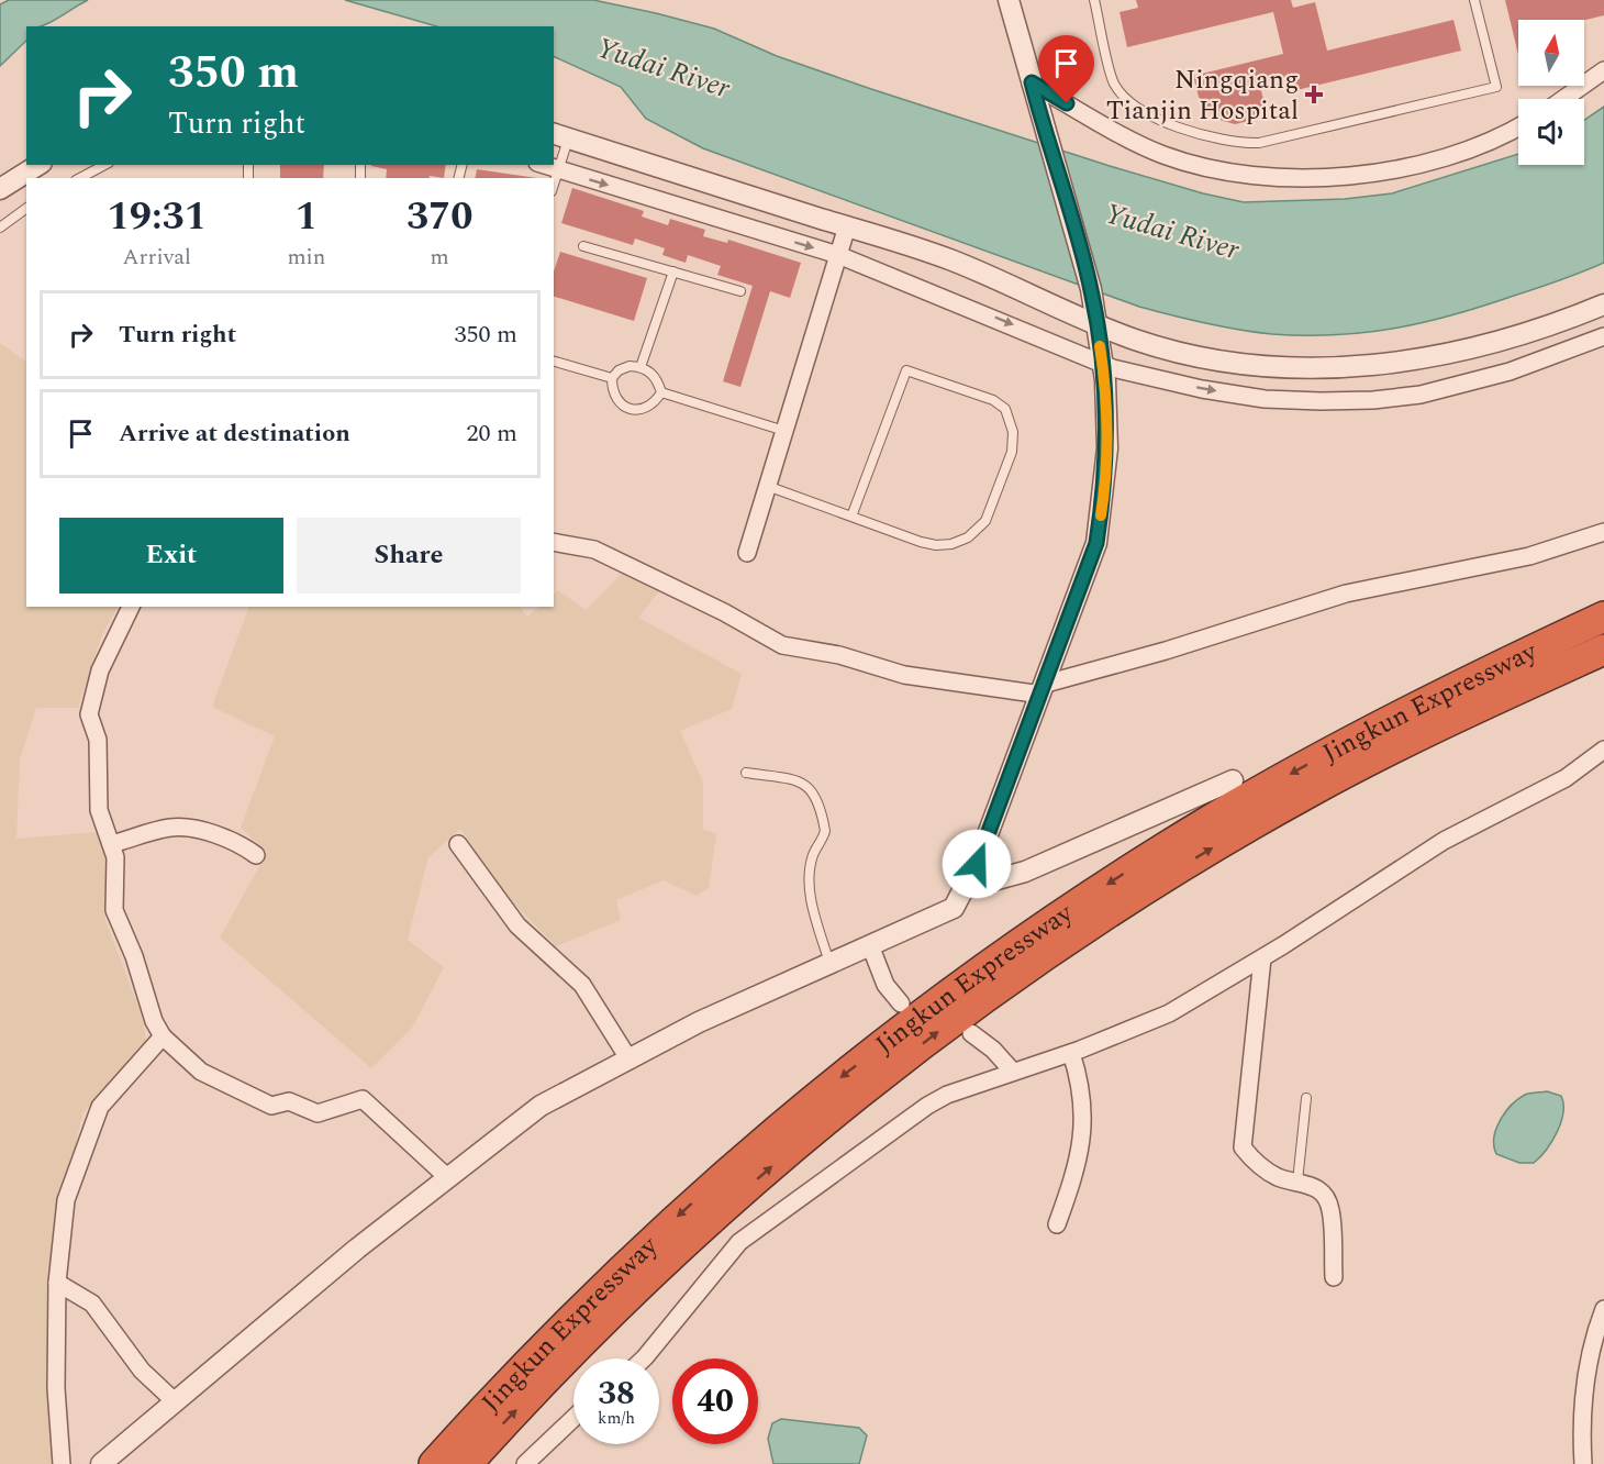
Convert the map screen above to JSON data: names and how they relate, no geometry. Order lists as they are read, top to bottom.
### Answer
{
  "streets": {
    "highway": ["Jingkun Expressway"]
  },
  "water": ["Yudai River"],
  "places": {
    "health": ["Ningqiang Tianjin Hospital"]
  },
  "north": "top",
  "page": {
    "turn": ["350 m", "Turn right"],
    "eta": [
      "19:31",
      "Arrival",
      "1",
      "min",
      "370",
      "m"
    ],
    "list": [
      {
        "name": "Turn right",
        "value": "350 m"
      },
      {
        "name": "Arrive at destination",
        "value": "20 m"
      }
    ],
    "buttons": ["Exit", "Share"],
    "speed": "38 km/h",
    "limit": "40"
  }
}
